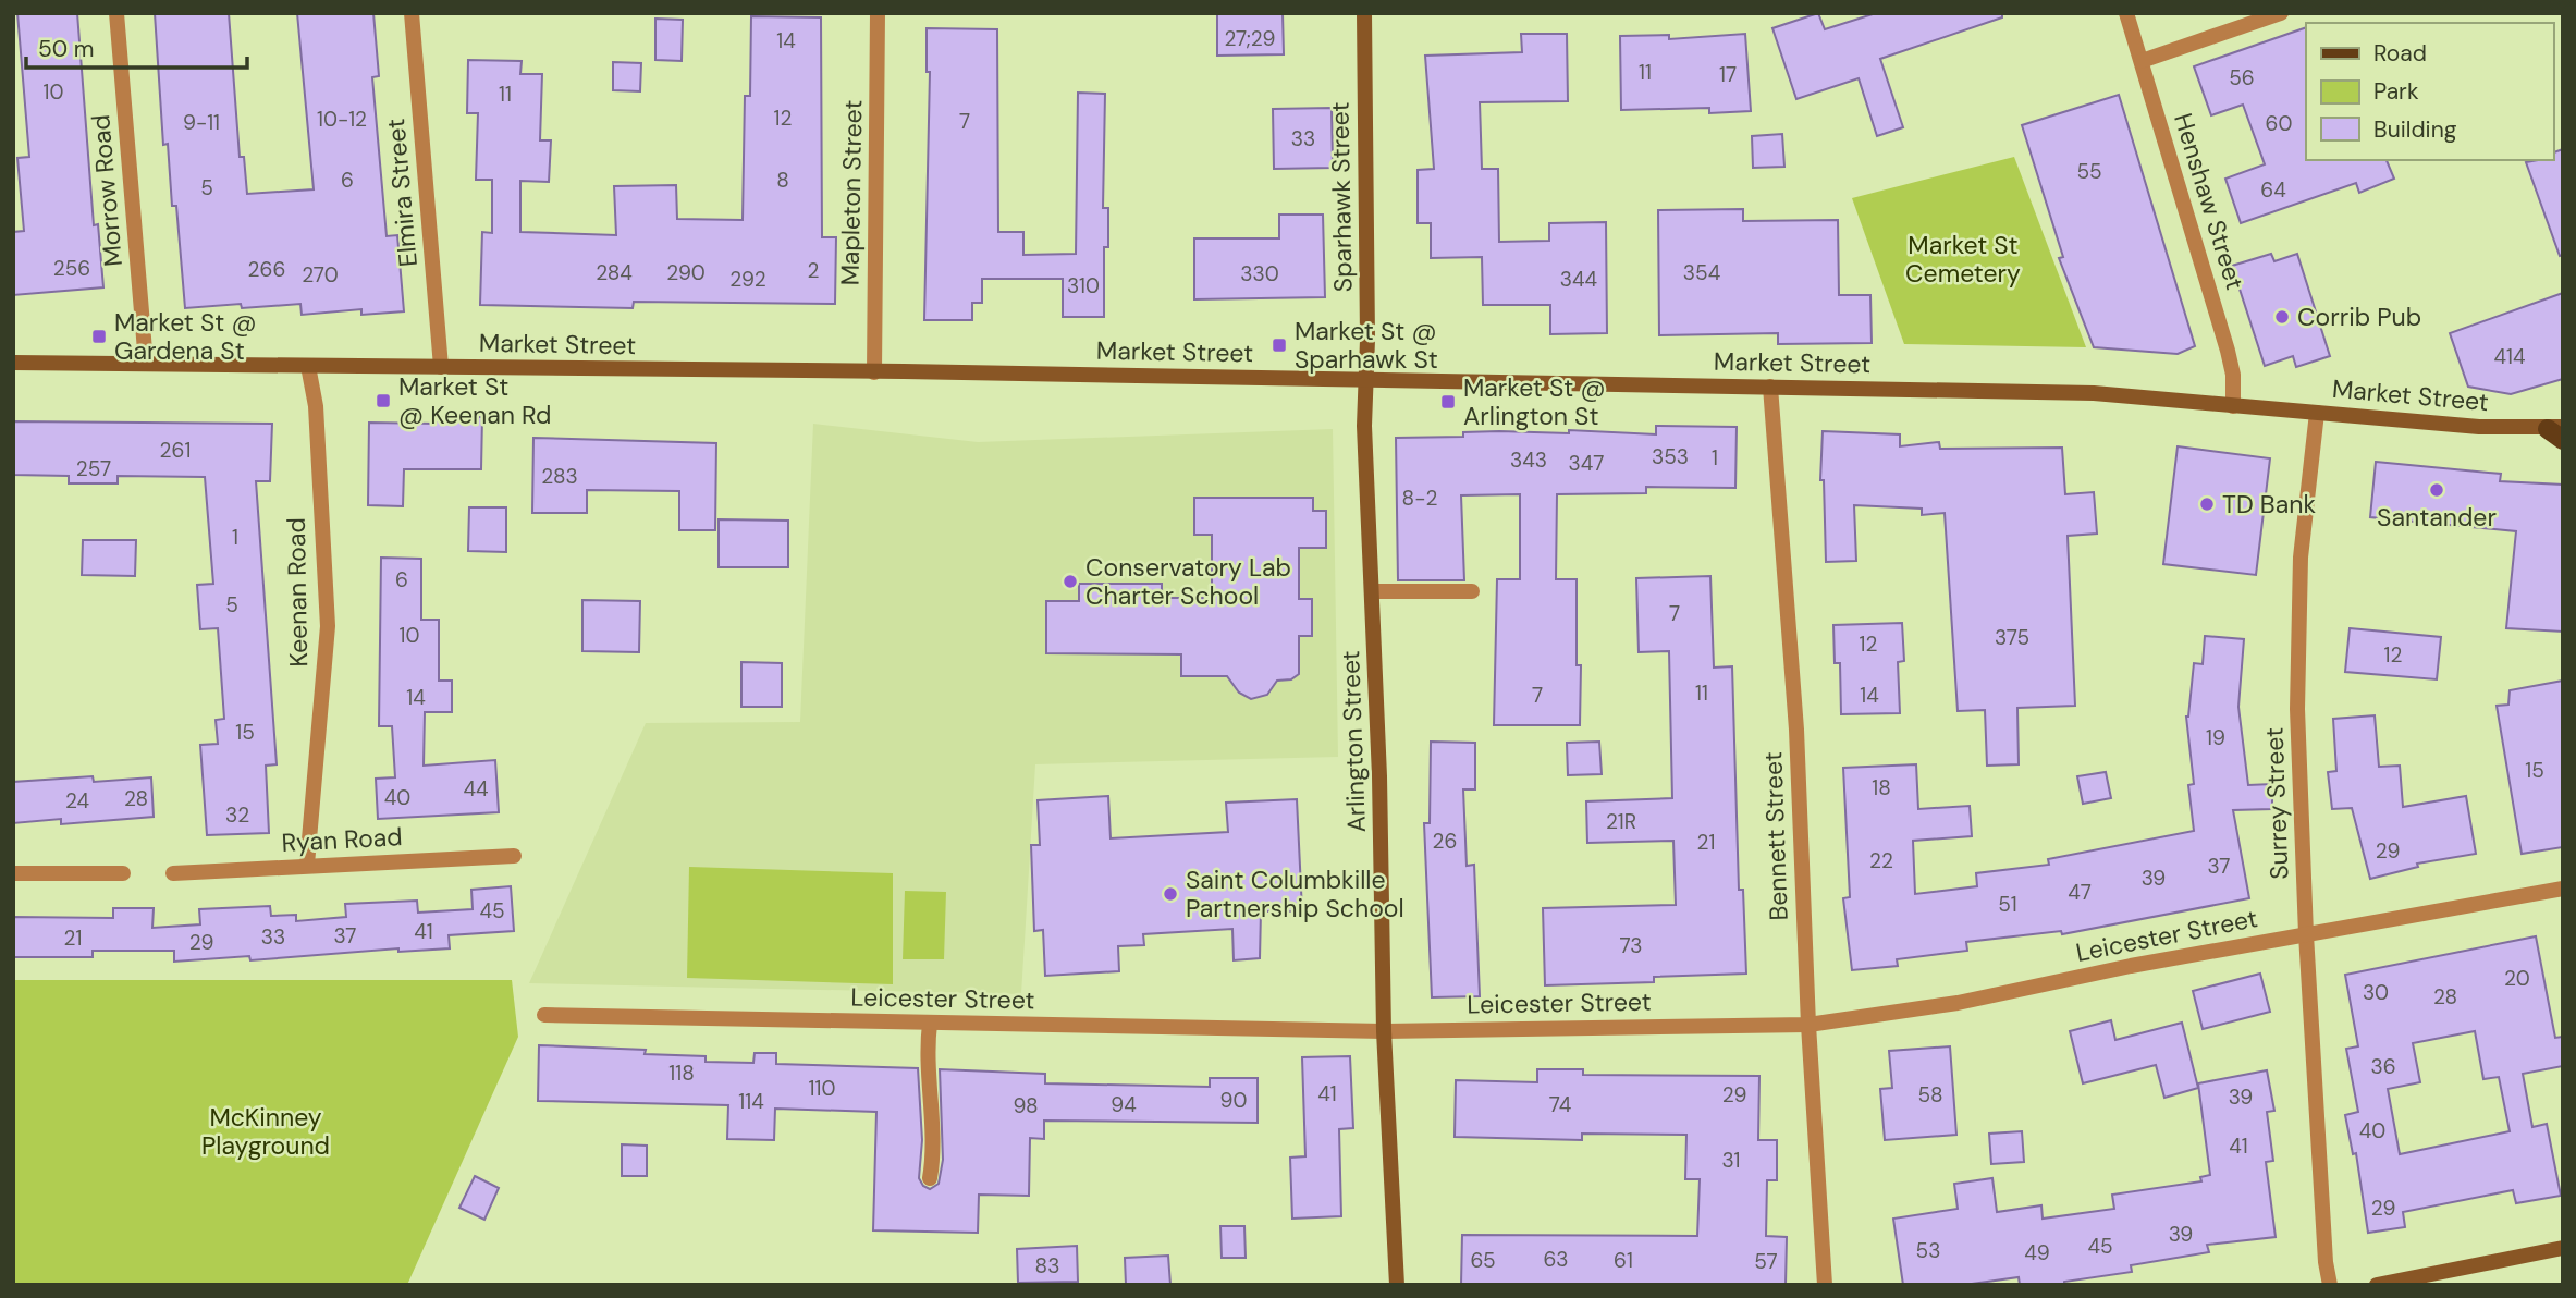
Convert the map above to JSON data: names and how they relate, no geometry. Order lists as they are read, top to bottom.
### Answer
{
  "streets": {
    "main road": ["Sparhawk Street", "Market Street", "Arlington Street"],
    "street": [
      "Morrow Road",
      "Elmira Street",
      "Mapleton Street",
      "Henshaw Street",
      "Keenan Road",
      "Surrey Street",
      "Bennett Street",
      "Ryan Road",
      "Leicester Street"
    ]
  },
  "crossings": [
    ["Morrow Road", "Market Street"],
    ["Elmira Street", "Market Street"],
    ["Mapleton Street", "Market Street"],
    ["Sparhawk Street", "Market Street"],
    ["Sparhawk Street", "Arlington Street"],
    ["Henshaw Street", "Market Street"],
    ["Market Street", "Keenan Road"],
    ["Market Street", "Arlington Street"],
    ["Market Street", "Surrey Street"],
    ["Market Street", "Bennett Street"],
    ["Keenan Road", "Ryan Road"],
    ["Arlington Street", "Leicester Street"],
    ["Surrey Street", "Leicester Street"],
    ["Bennett Street", "Leicester Street"]
  ],
  "parks": ["Market St Cemetery", "McKinney Playground"],
  "places": {
    "other": [
      "Corrib Pub",
      "Santander",
      "TD Bank",
      "Conservatory Lab Charter School",
      "Saint Columbkille Partnership School"
    ],
    "transit": [
      "Market St @ Gardena St",
      "Market St @ Sparhawk St",
      "Market St @ Keenan Rd",
      "Market St @ Arlington St"
    ]
  },
  "house_numbers": [
    "27;29",
    "14",
    "11",
    "17",
    "56",
    "10",
    "11",
    "12",
    "10-12",
    "7",
    "9-11",
    "60",
    "33",
    "55",
    "6",
    "8",
    "5",
    "64",
    "256",
    "266",
    "2",
    "284",
    "290",
    "354",
    "330",
    "270",
    "292",
    "344",
    "310",
    "414",
    "261",
    "353",
    "1",
    "343",
    "347",
    "257",
    "283",
    "8-2",
    "1",
    "6",
    "5",
    "7",
    "10",
    "375",
    "12",
    "12",
    "11",
    "7",
    "14",
    "14",
    "15",
    "19",
    "15",
    "18",
    "44",
    "40",
    "28",
    "24",
    "32",
    "21R",
    "26",
    "21",
    "29",
    "22",
    "37",
    "39",
    "47",
    "51",
    "45",
    "41",
    "37",
    "33",
    "21",
    "29",
    "73",
    "20",
    "30",
    "28",
    "36",
    "118",
    "110",
    "41",
    "29",
    "58",
    "39",
    "90",
    "114",
    "94",
    "74",
    "98",
    "40",
    "41",
    "31",
    "29",
    "39",
    "45",
    "53",
    "49",
    "63",
    "65",
    "61",
    "57",
    "83"
  ],
  "legend": ["Road", "Park", "Building"],
  "scale_bar": "50 m"
}
